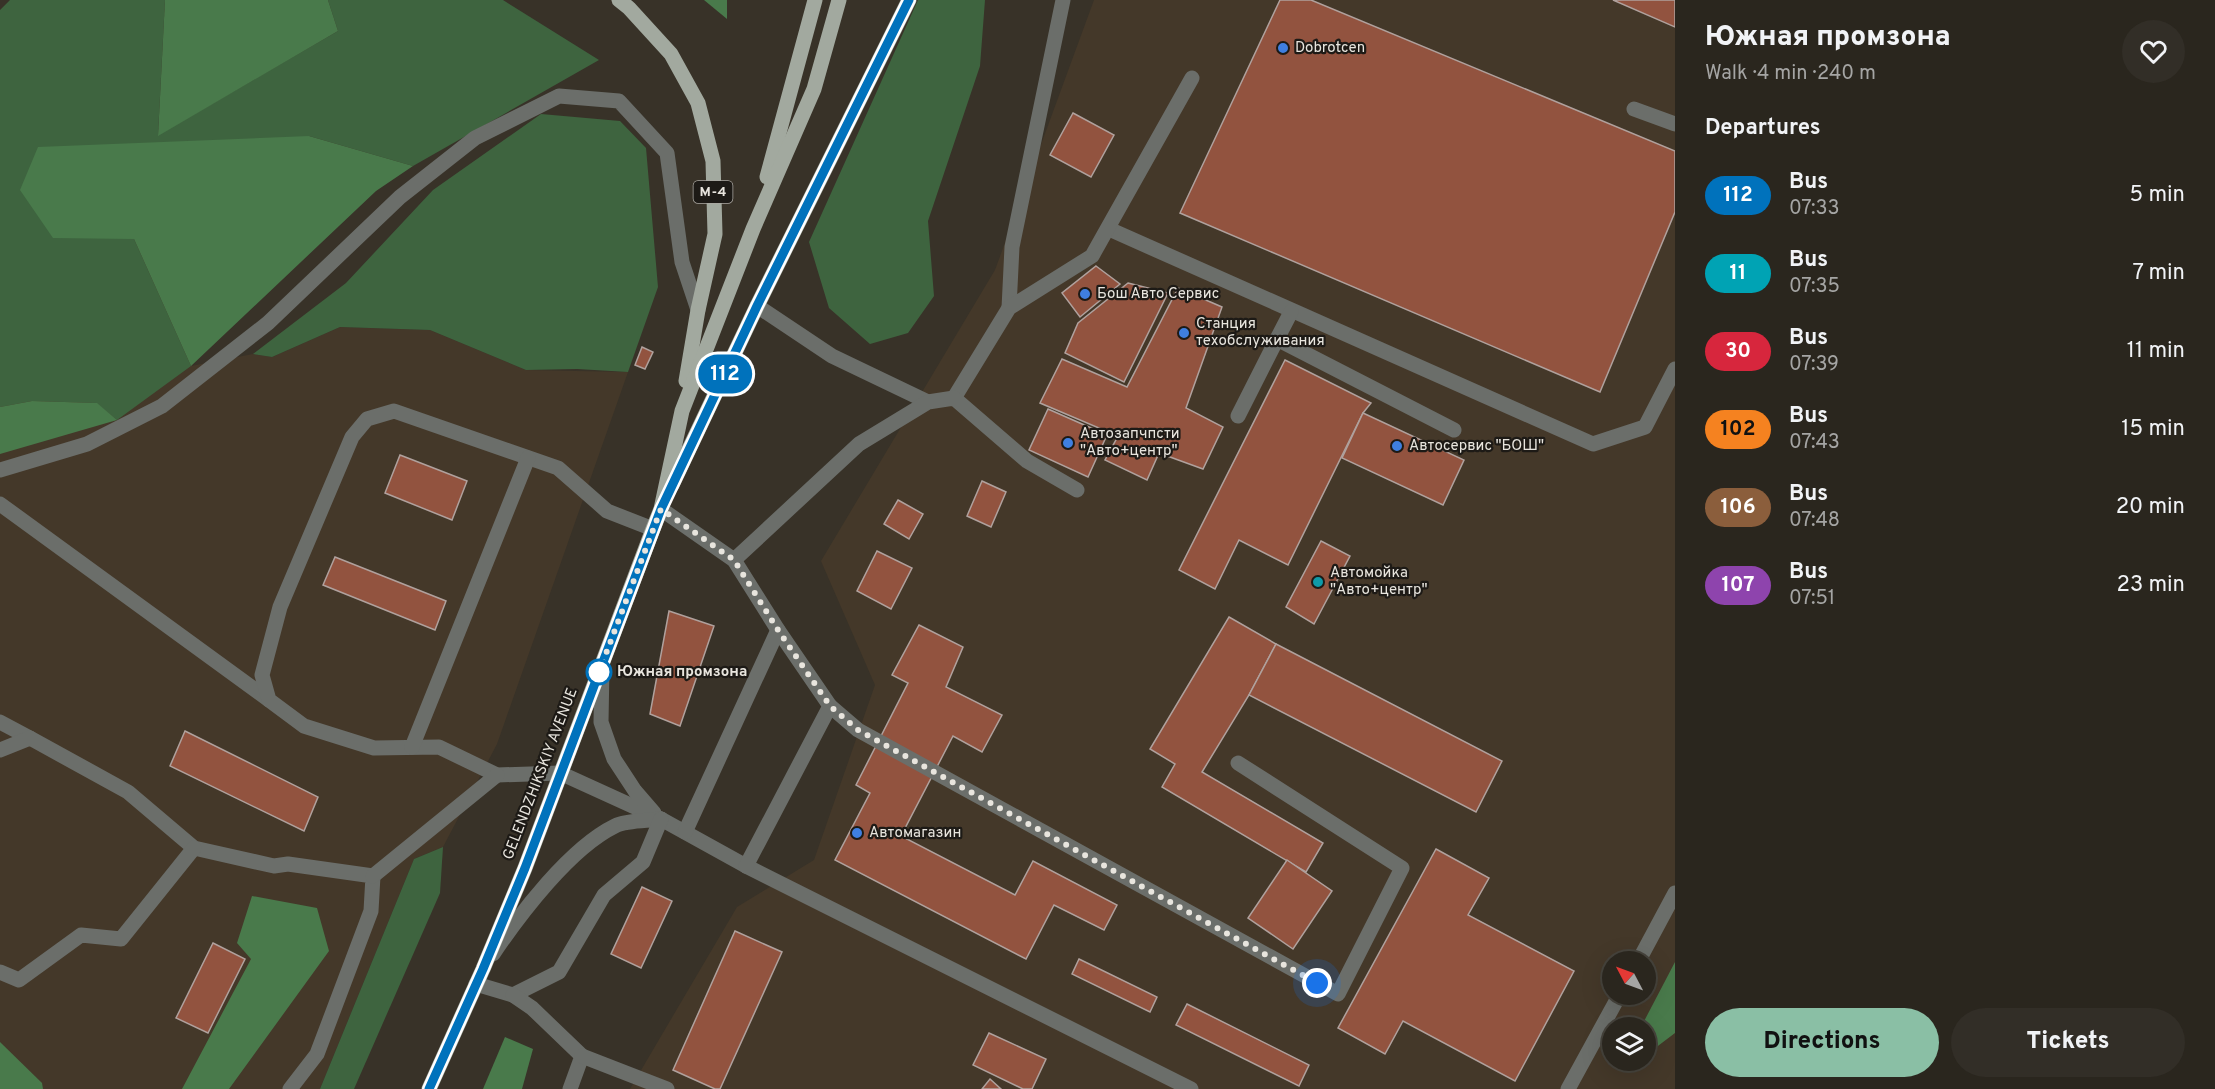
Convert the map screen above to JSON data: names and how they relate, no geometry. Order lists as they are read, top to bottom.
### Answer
{
  "streets": {
    "main road": ["М-4", "GELENDZHIKSKIY AVENUE"]
  },
  "crossings": [
    ["М-4", "GELENDZHIKSKIY AVENUE"]
  ],
  "places": [
    "Dobrotcen",
    "Бош Авто Сервис",
    "Станция техобслуживания",
    "Автозапчпсти \"Авто+центр\"",
    "Автосервис \"БОШ\"",
    "Автомойка \"Авто+центр\"",
    "Южная промзона",
    "Автомагазин"
  ],
  "lines": ["bus line 112"],
  "north": "top left",
  "page": {
    "on_map": "112",
    "heading": [
      ["Южная промзона", "Walk · 4 min · 240 m"],
      "Departures"
    ],
    "list": [
      {
        "mark": "112",
        "name": "Bus",
        "note": "07:33",
        "value": "5 min"
      },
      {
        "mark": "11",
        "name": "Bus",
        "note": "07:35",
        "value": "7 min"
      },
      {
        "mark": "30",
        "name": "Bus",
        "note": "07:39",
        "value": "11 min"
      },
      {
        "mark": "102",
        "name": "Bus",
        "note": "07:43",
        "value": "15 min"
      },
      {
        "mark": "106",
        "name": "Bus",
        "note": "07:48",
        "value": "20 min"
      },
      {
        "mark": "107",
        "name": "Bus",
        "note": "07:51",
        "value": "23 min"
      }
    ],
    "buttons": ["Directions", "Tickets"]
  }
}
